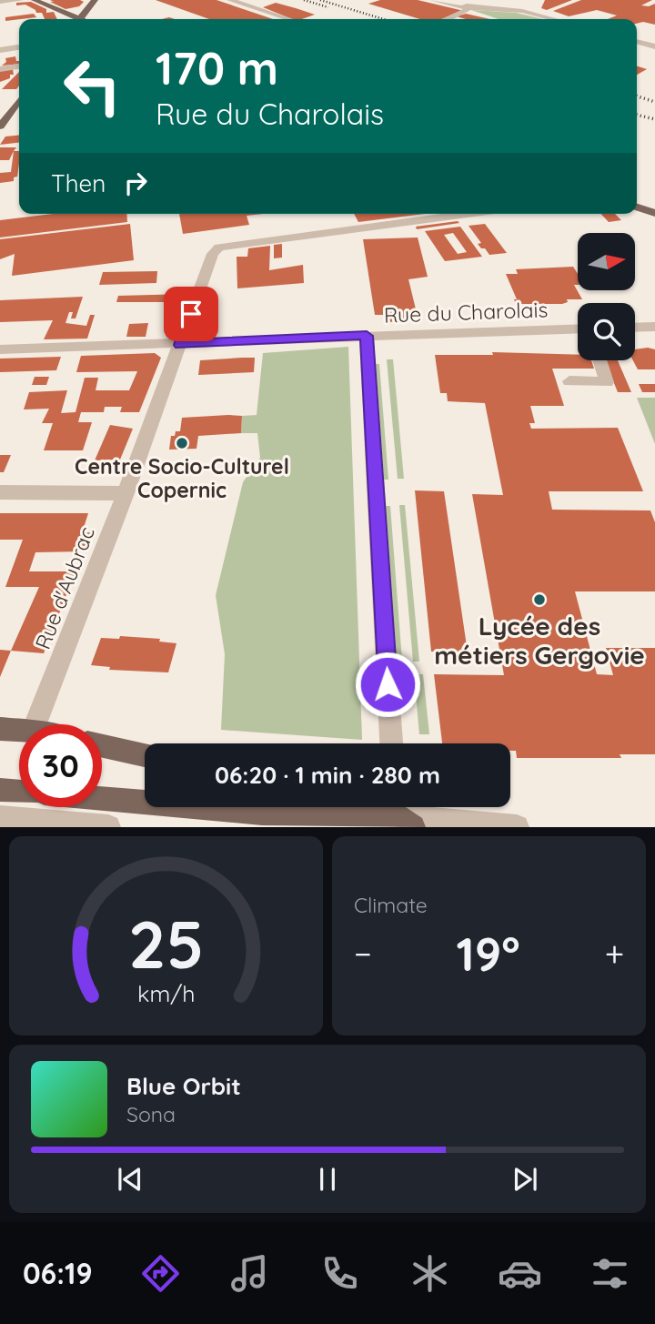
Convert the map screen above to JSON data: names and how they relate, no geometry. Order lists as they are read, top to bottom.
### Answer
{
  "streets": {
    "street": ["Rue du Charolais", "Rue d'Aubrac"]
  },
  "crossings": [
    ["Rue du Charolais", "Rue d'Aubrac"]
  ],
  "places": ["Centre Socio-Culturel Copernic", "Lycée des métiers Gergovie"],
  "north": "right",
  "page": {
    "turn": ["170 m", "Rue du Charolais"],
    "then": "Then",
    "limit": "30",
    "trip": "06:20 · 1 min · 280 m",
    "tile": "Climate",
    "heat": ["−", "19°", "+"],
    "song": ["Blue Orbit", "Sona"],
    "tabs": "06:19",
    "gauge": ["25", "km/h"]
  }
}
